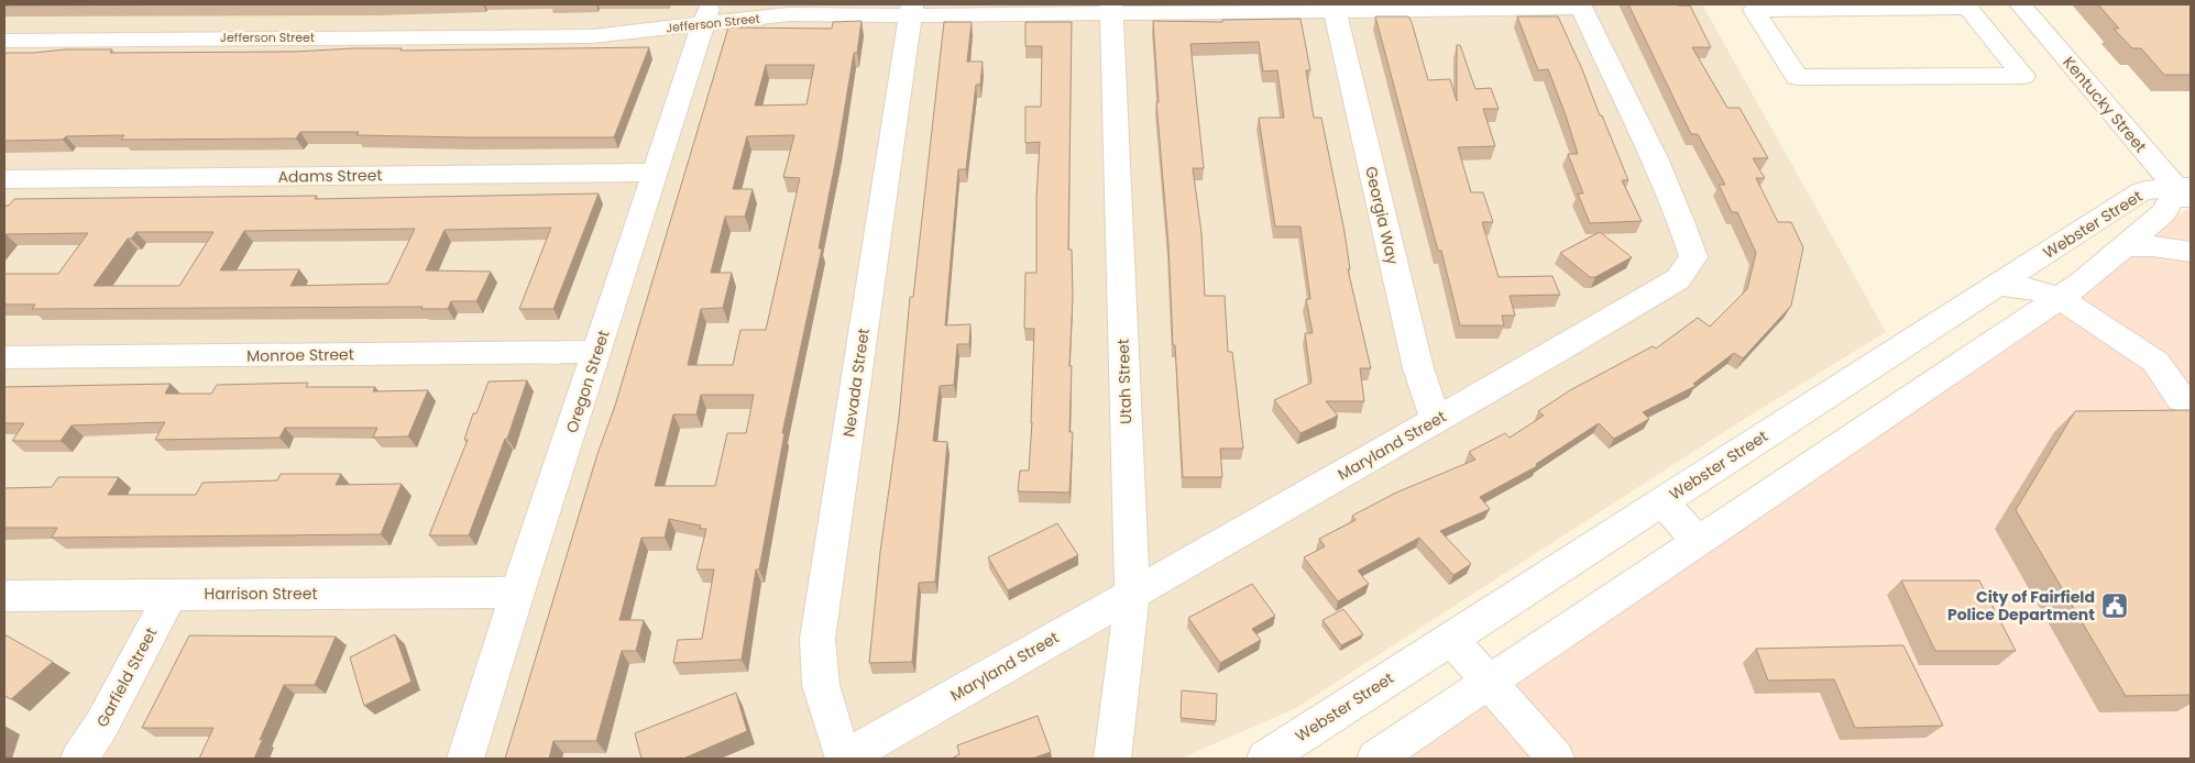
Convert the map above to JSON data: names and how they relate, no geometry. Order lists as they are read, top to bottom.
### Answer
{
  "streets": {
    "street": [
      "Jefferson Street",
      "Kentucky Street",
      "Adams Street",
      "Georgia Way",
      "Webster Street",
      "Monroe Street",
      "Oregon Street",
      "Utah Street",
      "Nevada Street",
      "Maryland Street",
      "Harrison Street",
      "Garfield Street"
    ]
  },
  "crossings": [
    ["Jefferson Street", "Georgia Way"],
    ["Jefferson Street", "Oregon Street"],
    ["Jefferson Street", "Utah Street"],
    ["Jefferson Street", "Nevada Street"],
    ["Jefferson Street", "Maryland Street"],
    ["Kentucky Street", "Webster Street"],
    ["Adams Street", "Oregon Street"],
    ["Georgia Way", "Maryland Street"],
    ["Monroe Street", "Oregon Street"],
    ["Oregon Street", "Harrison Street"],
    ["Utah Street", "Maryland Street"],
    ["Nevada Street", "Maryland Street"],
    ["Harrison Street", "Garfield Street"]
  ],
  "places": {
    "public building": ["City of Fairfield Police Department"]
  }
}
